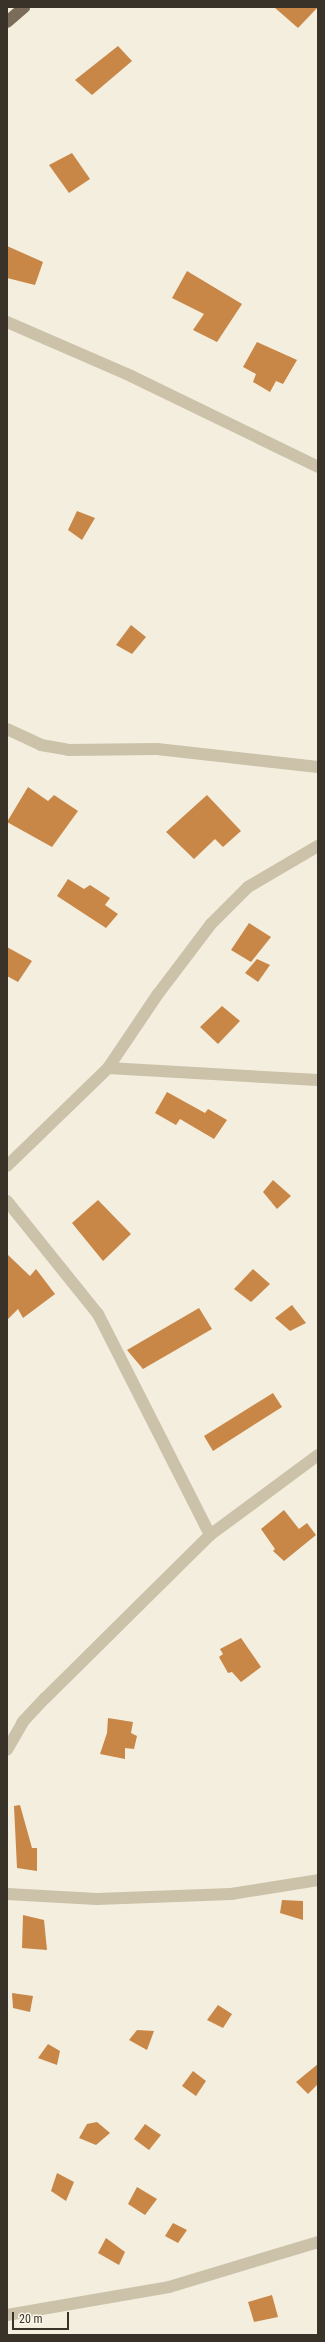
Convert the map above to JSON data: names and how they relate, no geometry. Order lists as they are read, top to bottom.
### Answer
{
  "scale_bar": "20 m"
}
